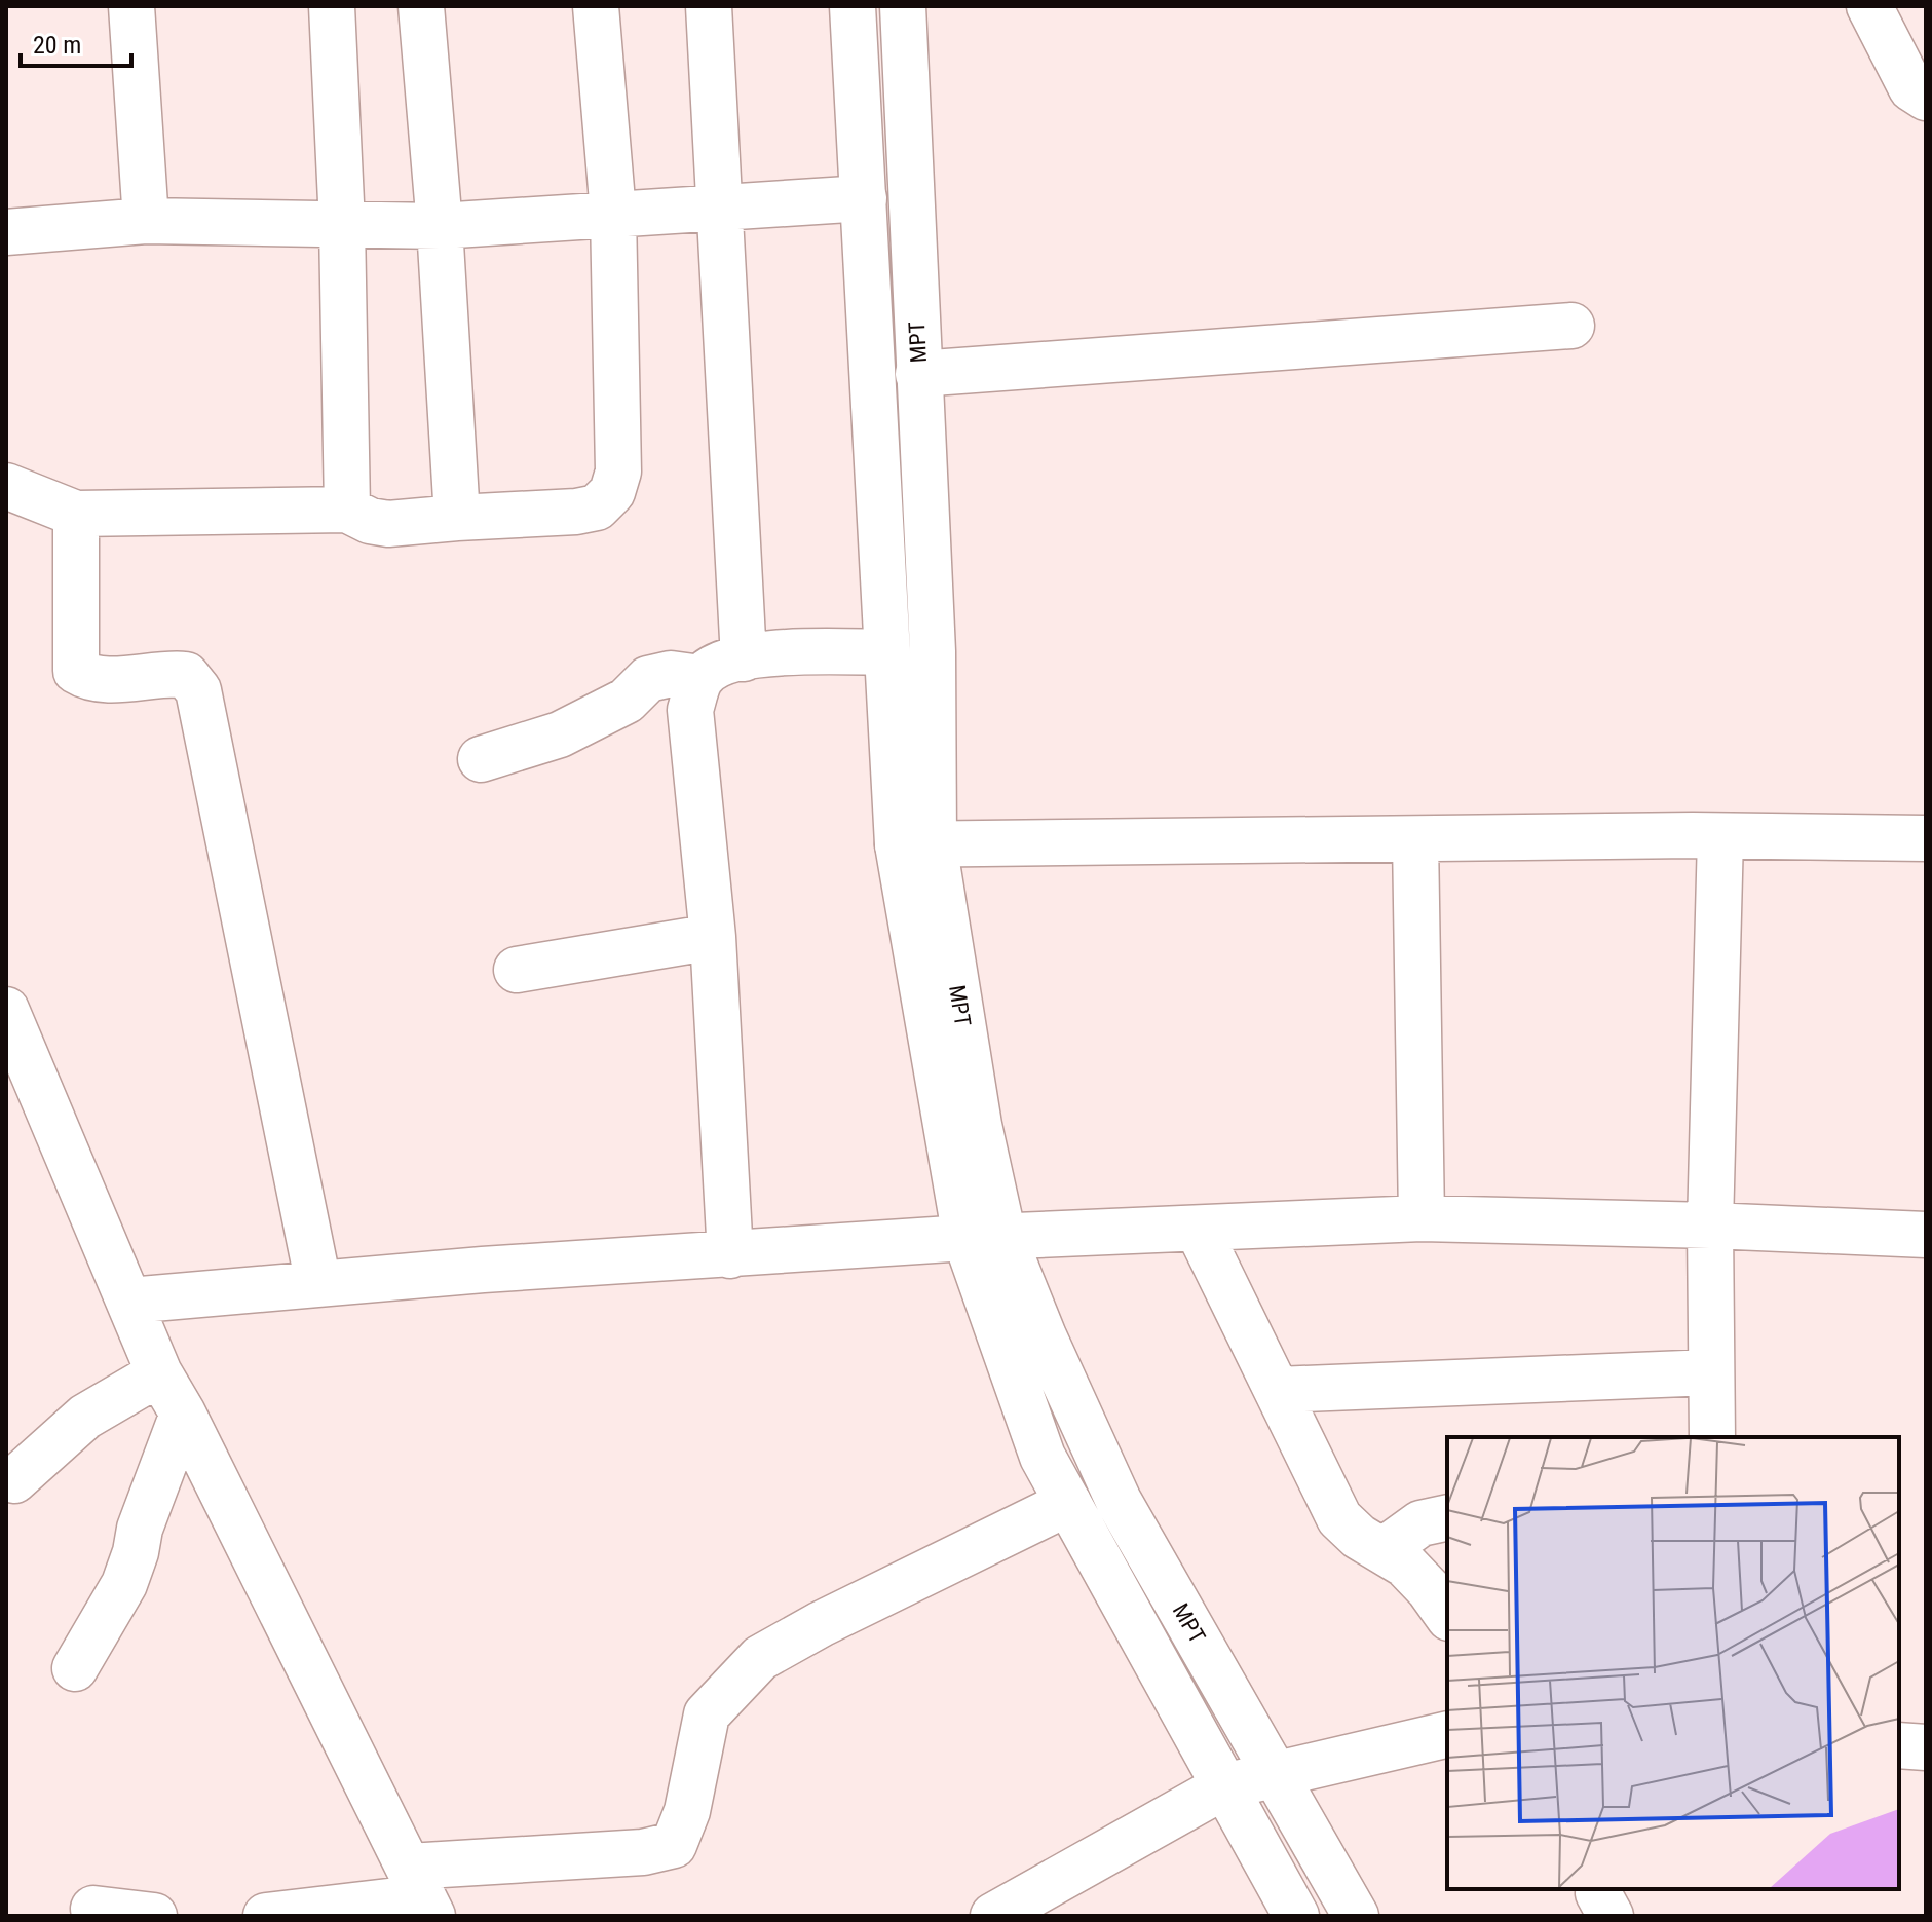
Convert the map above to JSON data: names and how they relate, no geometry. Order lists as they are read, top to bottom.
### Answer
{
  "streets": {
    "street": ["MPT"]
  },
  "scale_bar": "20 m"
}
